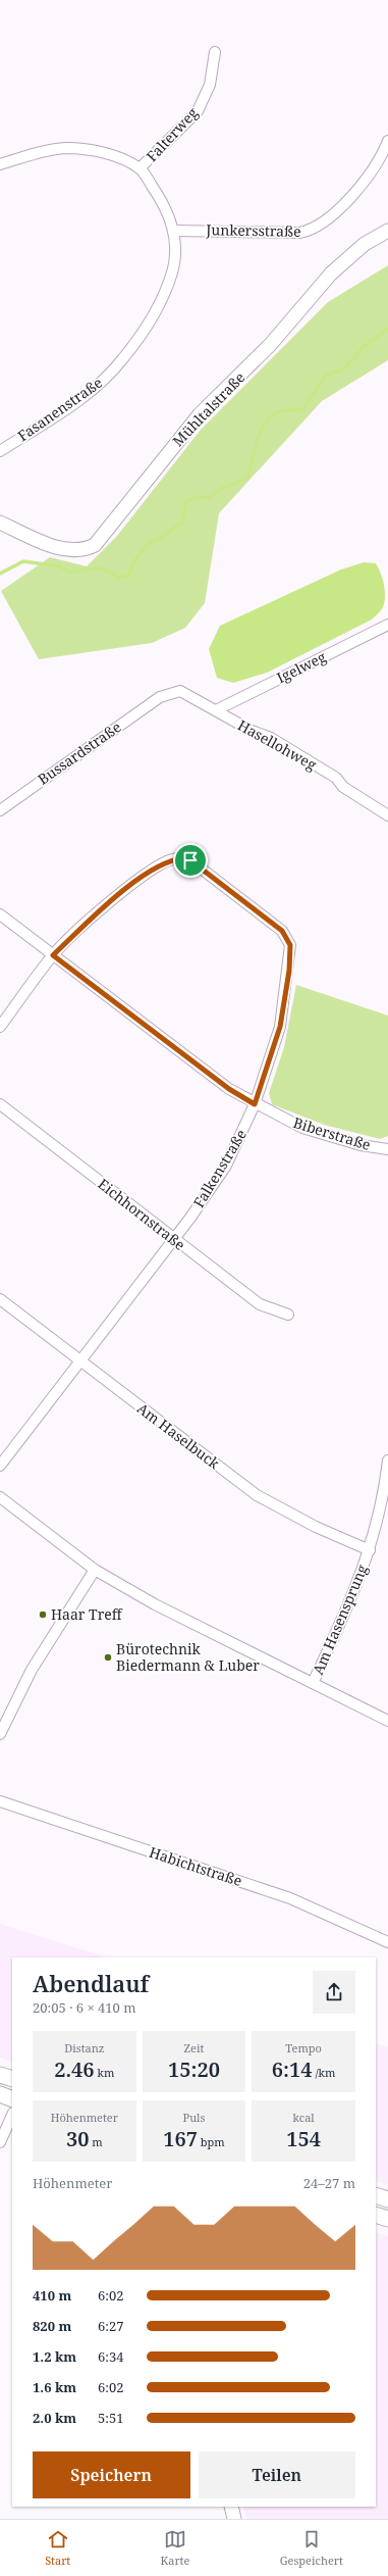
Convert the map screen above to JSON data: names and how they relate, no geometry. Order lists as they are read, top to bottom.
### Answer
{
  "streets": {
    "street": [
      "Falterweg",
      "Junkersstraße",
      "Fasanenstraße",
      "Mühltalstraße",
      "Igelweg",
      "Hasellohweg",
      "Bussardstraße",
      "Biberstraße",
      "Falkenstraße",
      "Eichhornstraße",
      "Am Haselbuck",
      "Am Hasensprung",
      "Habichtstraße"
    ]
  },
  "crossings": [
    ["Falterweg", "Fasanenstraße"],
    ["Junkersstraße", "Fasanenstraße"],
    ["Igelweg", "Hasellohweg"],
    ["Hasellohweg", "Bussardstraße"],
    ["Biberstraße", "Falkenstraße"],
    ["Falkenstraße", "Eichhornstraße"],
    ["Falkenstraße", "Am Haselbuck"],
    ["Am Haselbuck", "Am Hasensprung"]
  ],
  "places": ["Haar Treff", "Bürotechnik Biedermann & Luber"],
  "page": {
    "heading": ["Abendlauf", "20:05 · 6 × 410 m"],
    "stats": [
      ["Distanz", "2.46 km"],
      ["Zeit", "15:20"],
      ["Tempo", "6:14 /km"],
      ["Höhenmeter", "30 m"],
      ["Puls", "167 bpm"],
      ["kcal", "154"]
    ],
    "chart": ["Höhenmeter", "24–27 m"],
    "list": [
      {
        "name": "410 m",
        "note": "6:02"
      },
      {
        "name": "820 m",
        "note": "6:27"
      },
      {
        "name": "1.2 km",
        "note": "6:34"
      },
      {
        "name": "1.6 km",
        "note": "6:02"
      },
      {
        "name": "2.0 km",
        "note": "5:51"
      }
    ],
    "buttons": ["Speichern", "Teilen"],
    "tabs": ["Start", "Karte", "Gespeichert"]
  }
}
